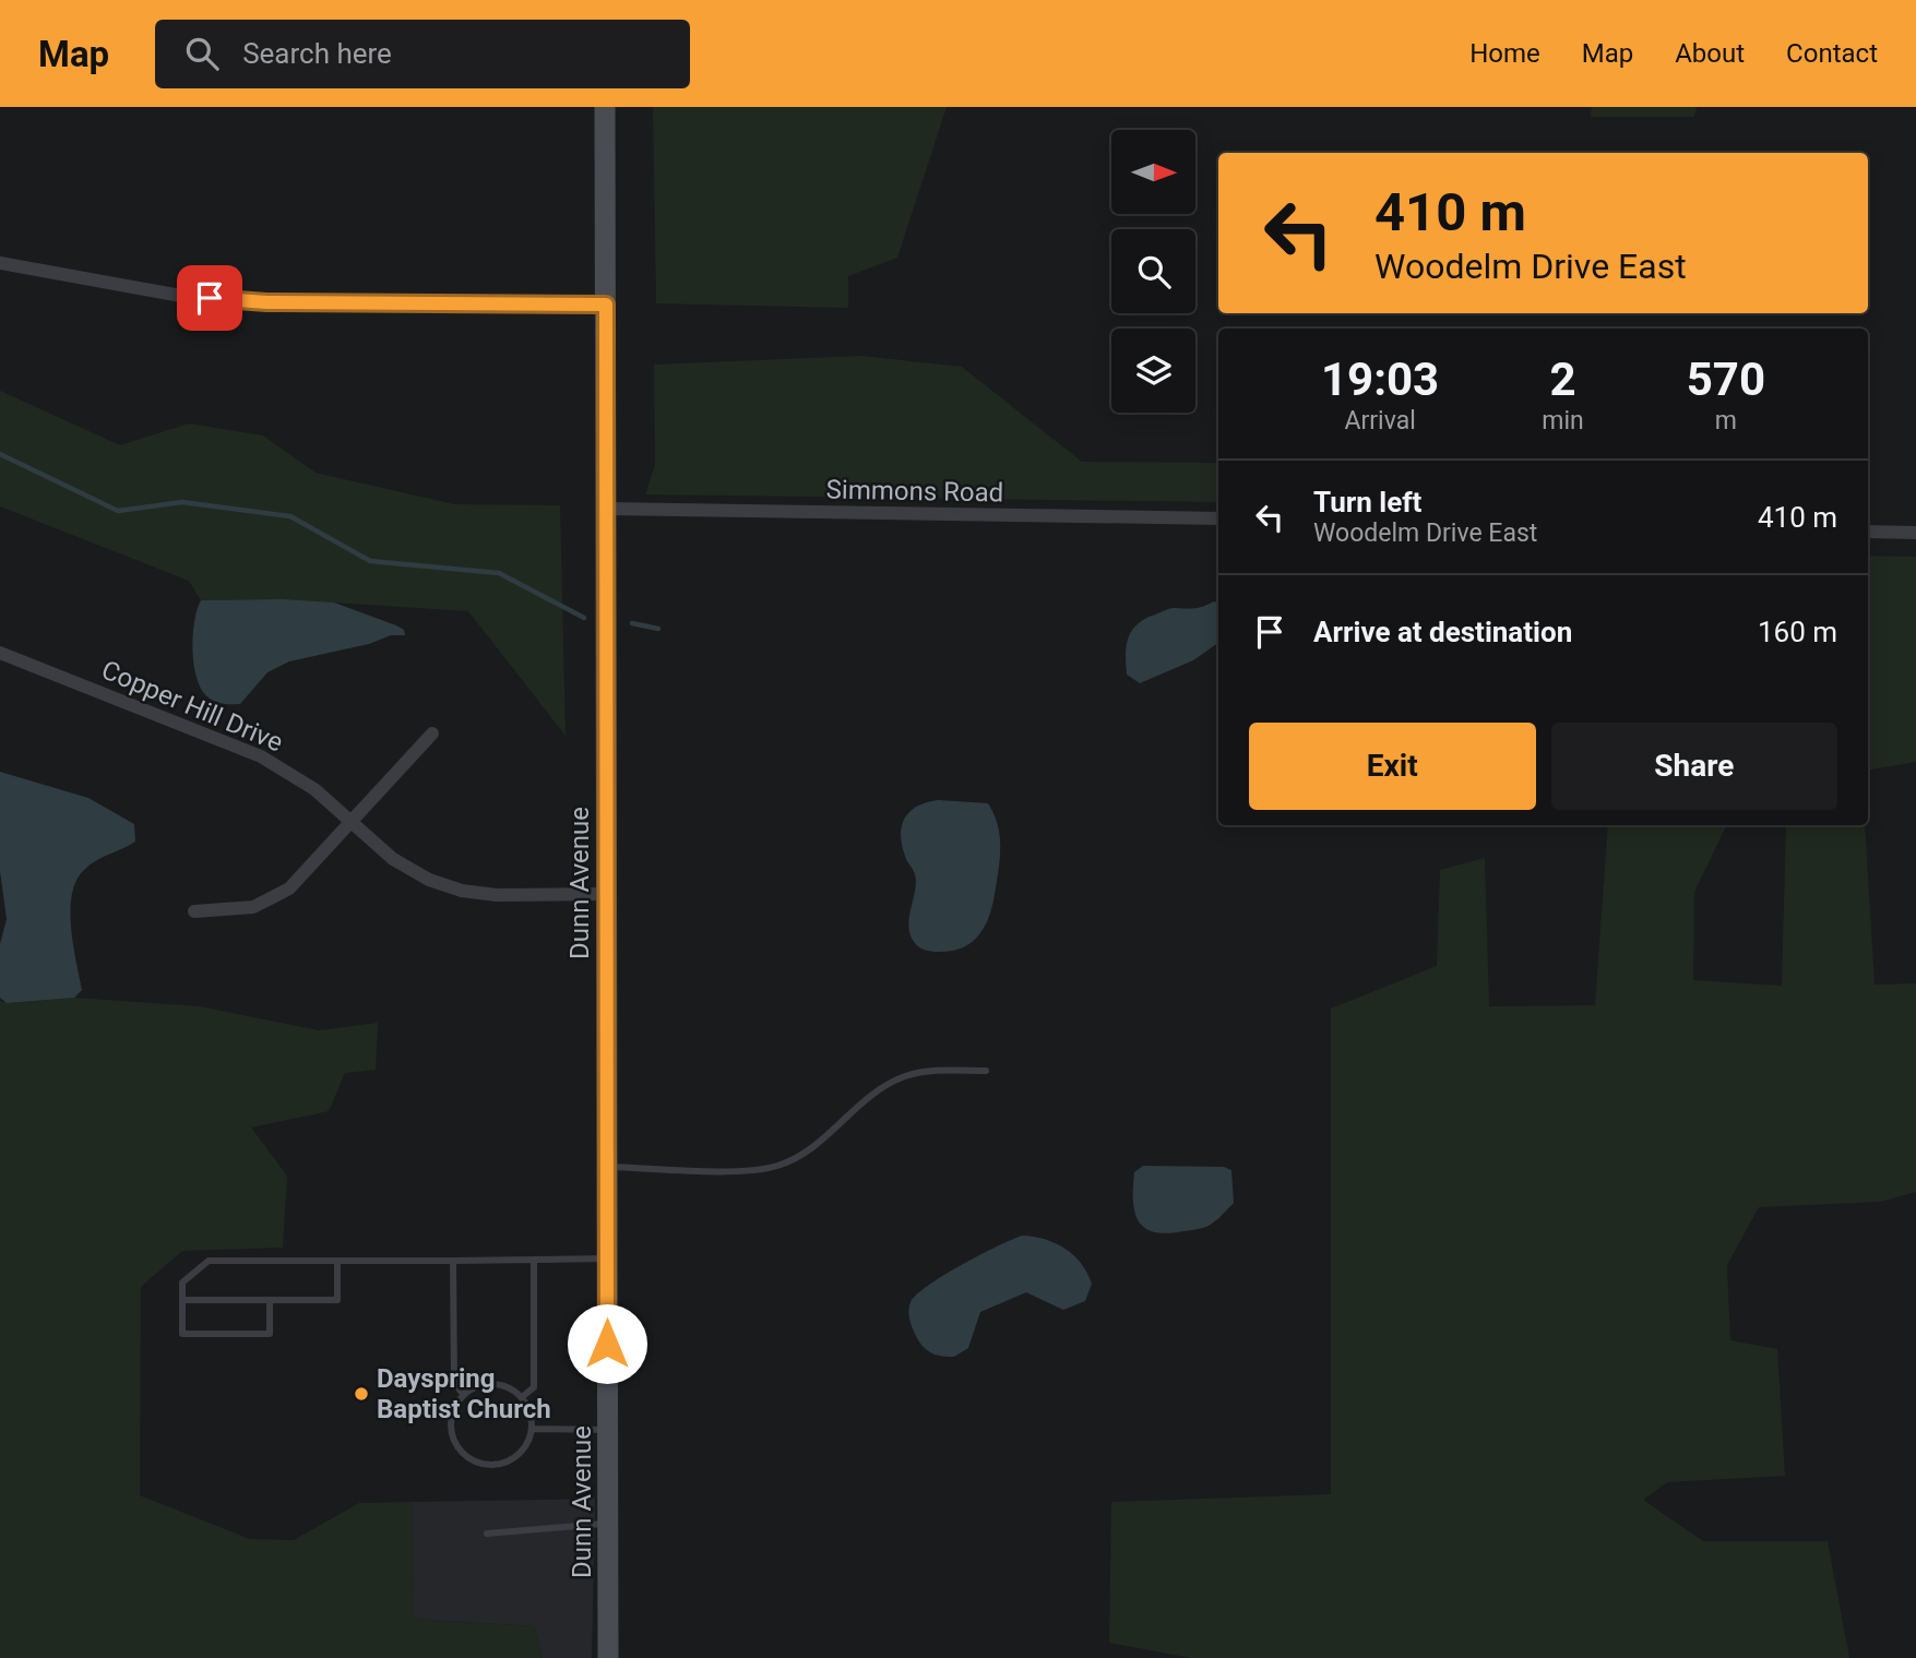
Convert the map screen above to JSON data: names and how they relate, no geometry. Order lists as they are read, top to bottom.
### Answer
{
  "streets": {
    "main road": ["Dunn Avenue"],
    "street": ["Simmons Road", "Copper Hill Drive"]
  },
  "crossings": [
    ["Simmons Road", "Dunn Avenue"],
    ["Copper Hill Drive", "Dunn Avenue"]
  ],
  "places": ["Dayspring Baptist Church"],
  "north": "right",
  "page": {
    "header": "Map",
    "search": "Search here",
    "nav": [
      "Home",
      "Map",
      "About",
      "Contact"
    ],
    "turn": ["410 m", "Woodelm Drive East"],
    "eta": [
      "19:03",
      "Arrival",
      "2",
      "min",
      "570",
      "m"
    ],
    "list": [
      {
        "name": "Turn left",
        "note": "Woodelm Drive East",
        "value": "410 m"
      },
      {
        "name": "Arrive at destination",
        "value": "160 m"
      }
    ],
    "buttons": ["Exit", "Share"]
  }
}
